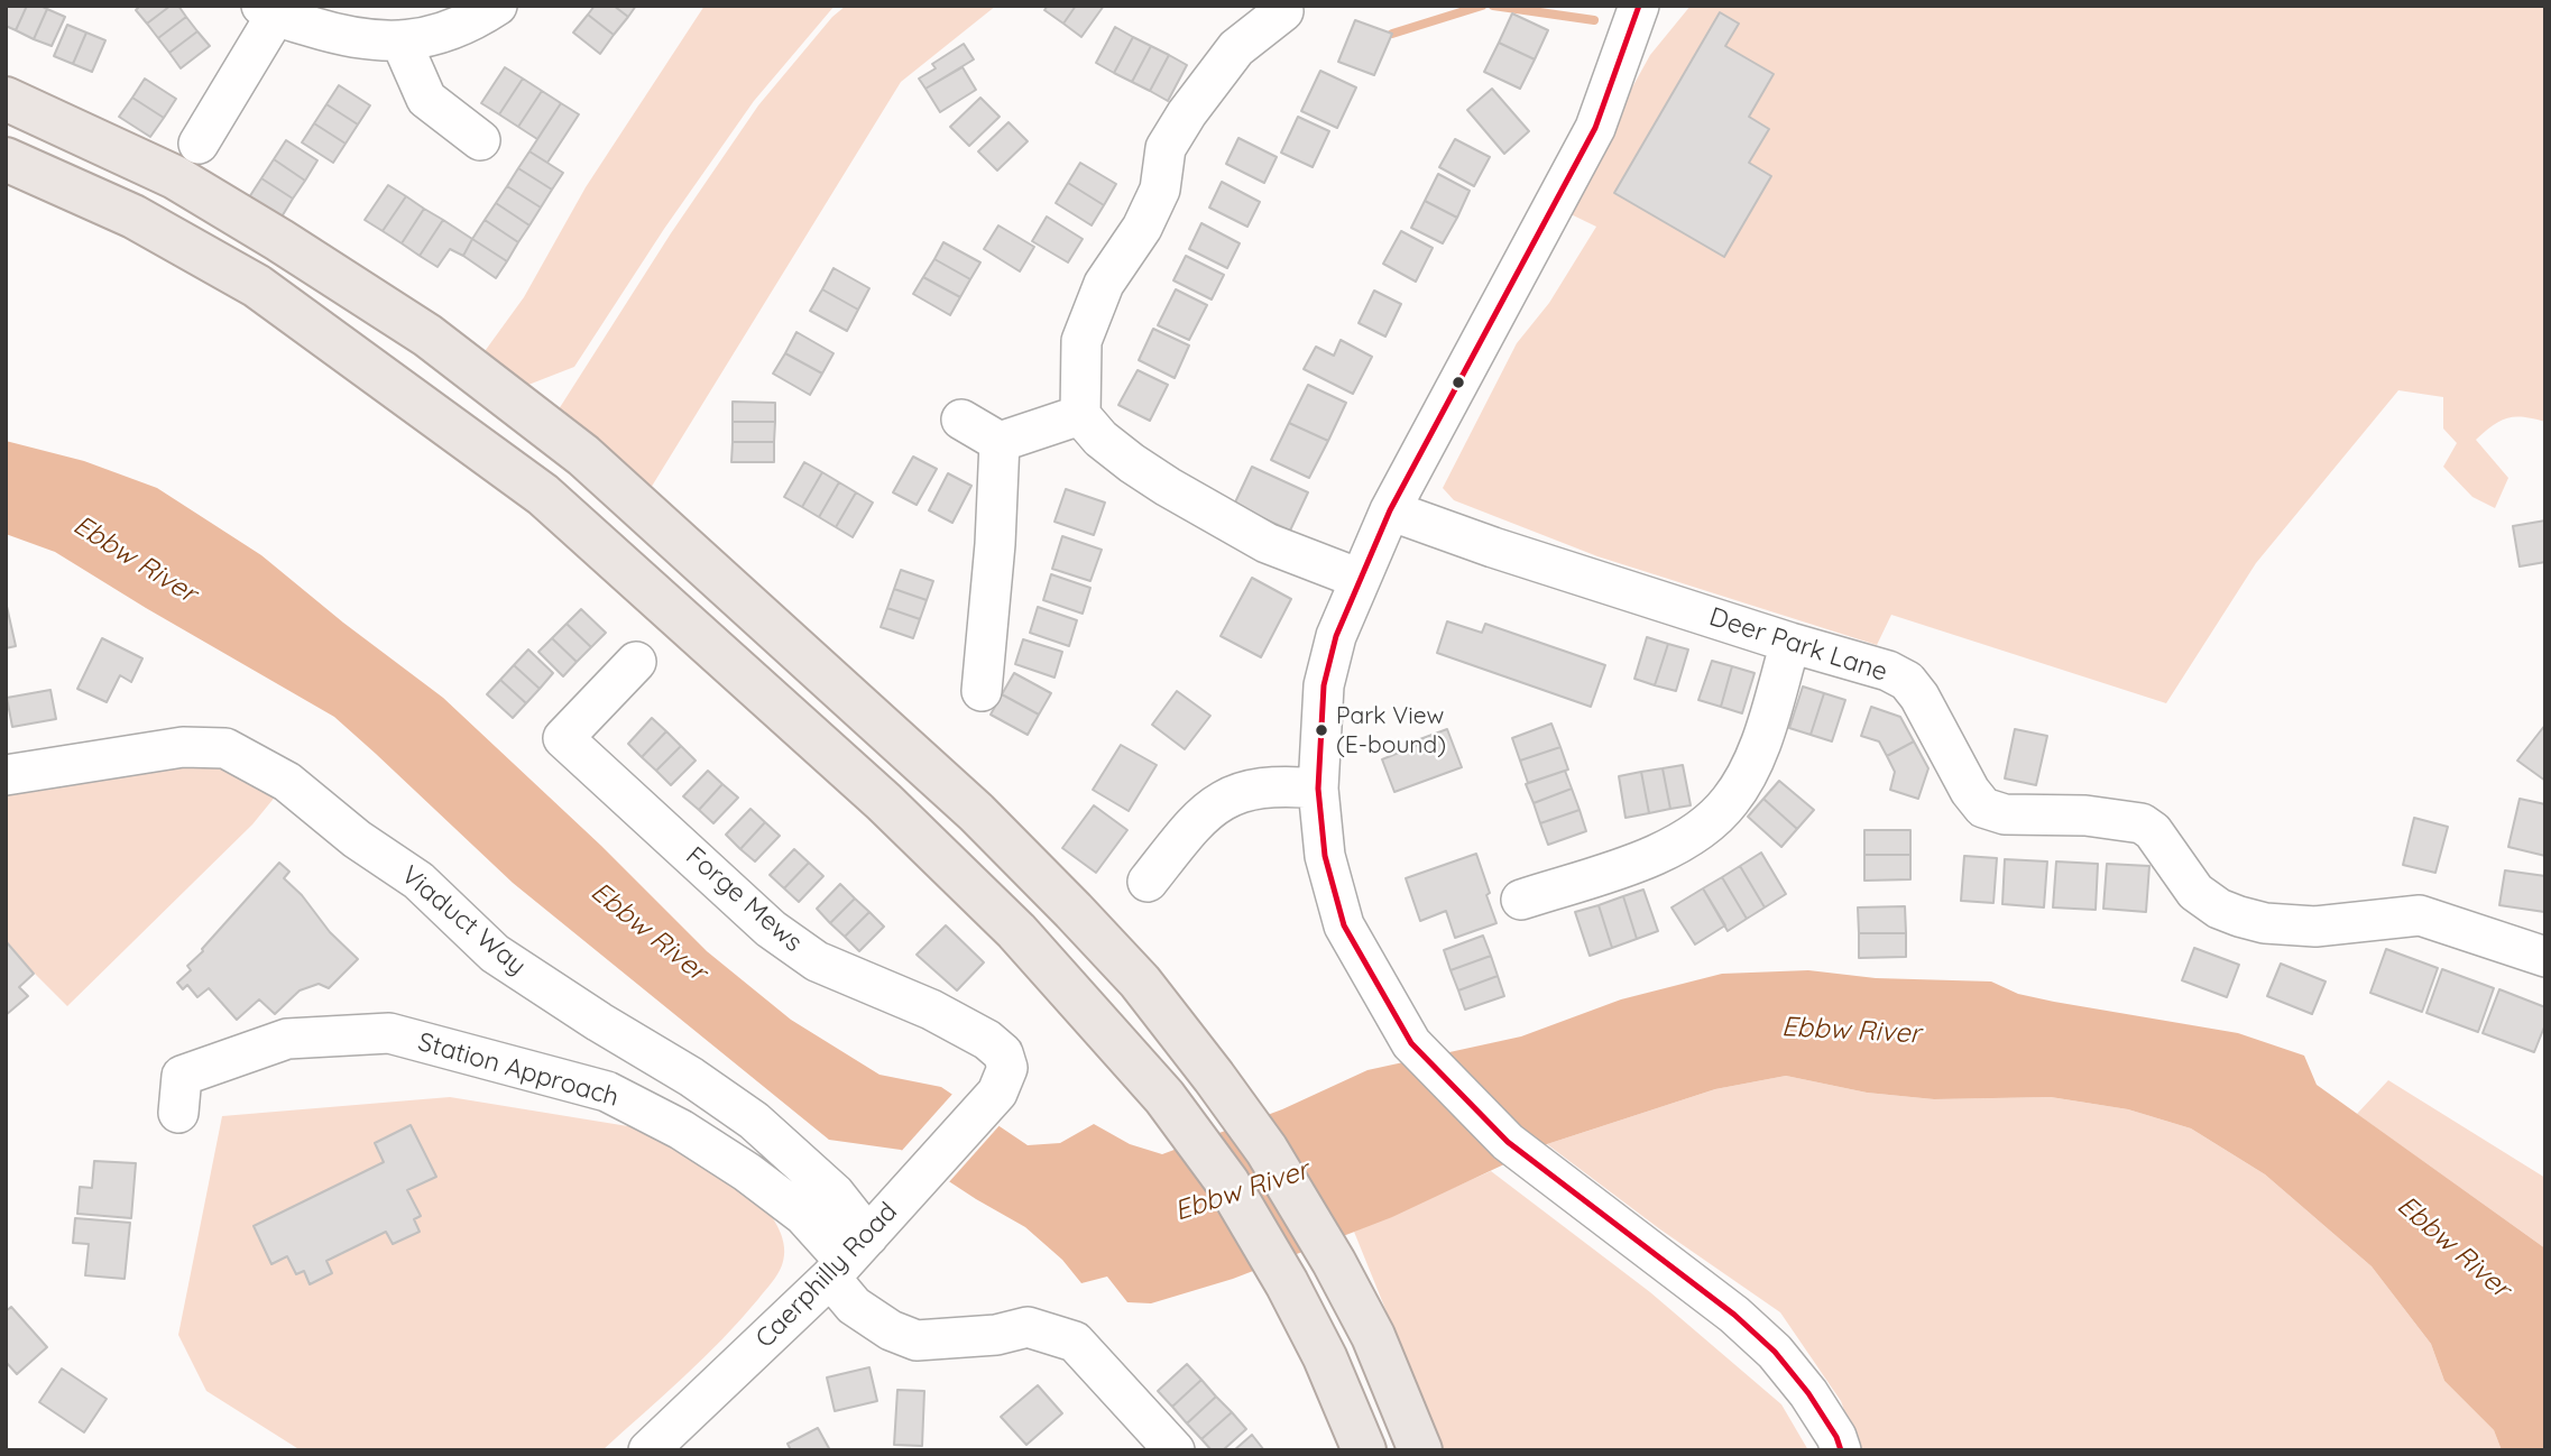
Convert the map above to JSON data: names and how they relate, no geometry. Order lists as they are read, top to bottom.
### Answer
{
  "streets": {
    "street": [
      "Deer Park Lane",
      "Forge Mews",
      "Viaduct Way",
      "Station Approach",
      "Caerphilly Road"
    ]
  },
  "crossings": [
    ["Forge Mews", "Caerphilly Road"],
    ["Viaduct Way", "Station Approach"],
    ["Viaduct Way", "Caerphilly Road"],
    ["Station Approach", "Caerphilly Road"]
  ],
  "water": ["Ebbw River"],
  "places": ["Park View (E-bound)"]
}
